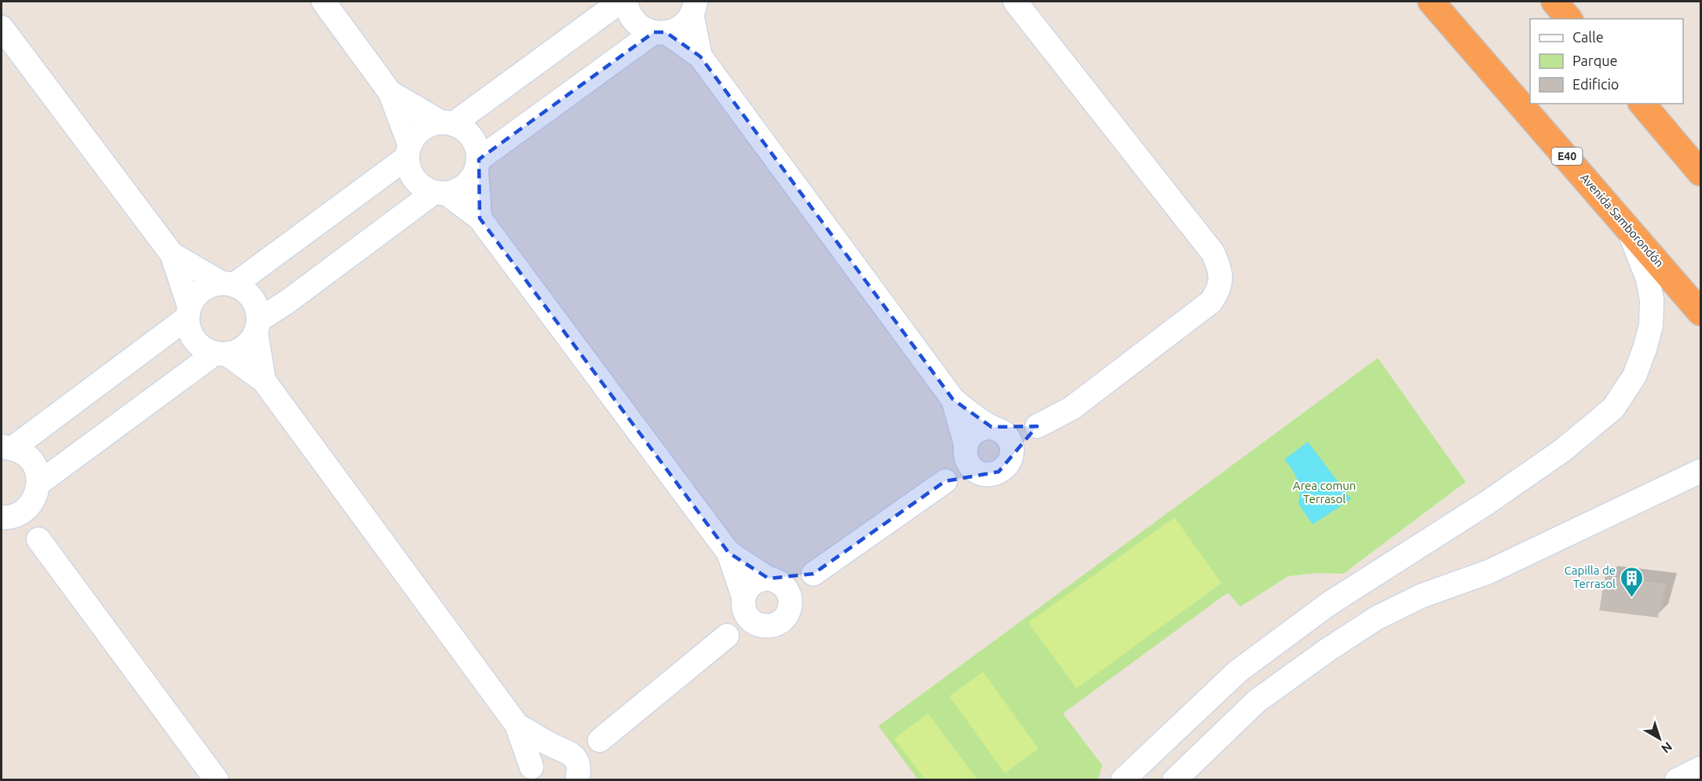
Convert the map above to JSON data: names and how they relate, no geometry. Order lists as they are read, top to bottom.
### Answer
{
  "streets": {
    "highway": ["E40", "Avenida Samborondón"]
  },
  "parks": ["Area comun Terrasol"],
  "places": {
    "building": ["Capilla de Terrasol"]
  },
  "legend": ["Calle", "Parque", "Edificio"],
  "north": "bottom right"
}
